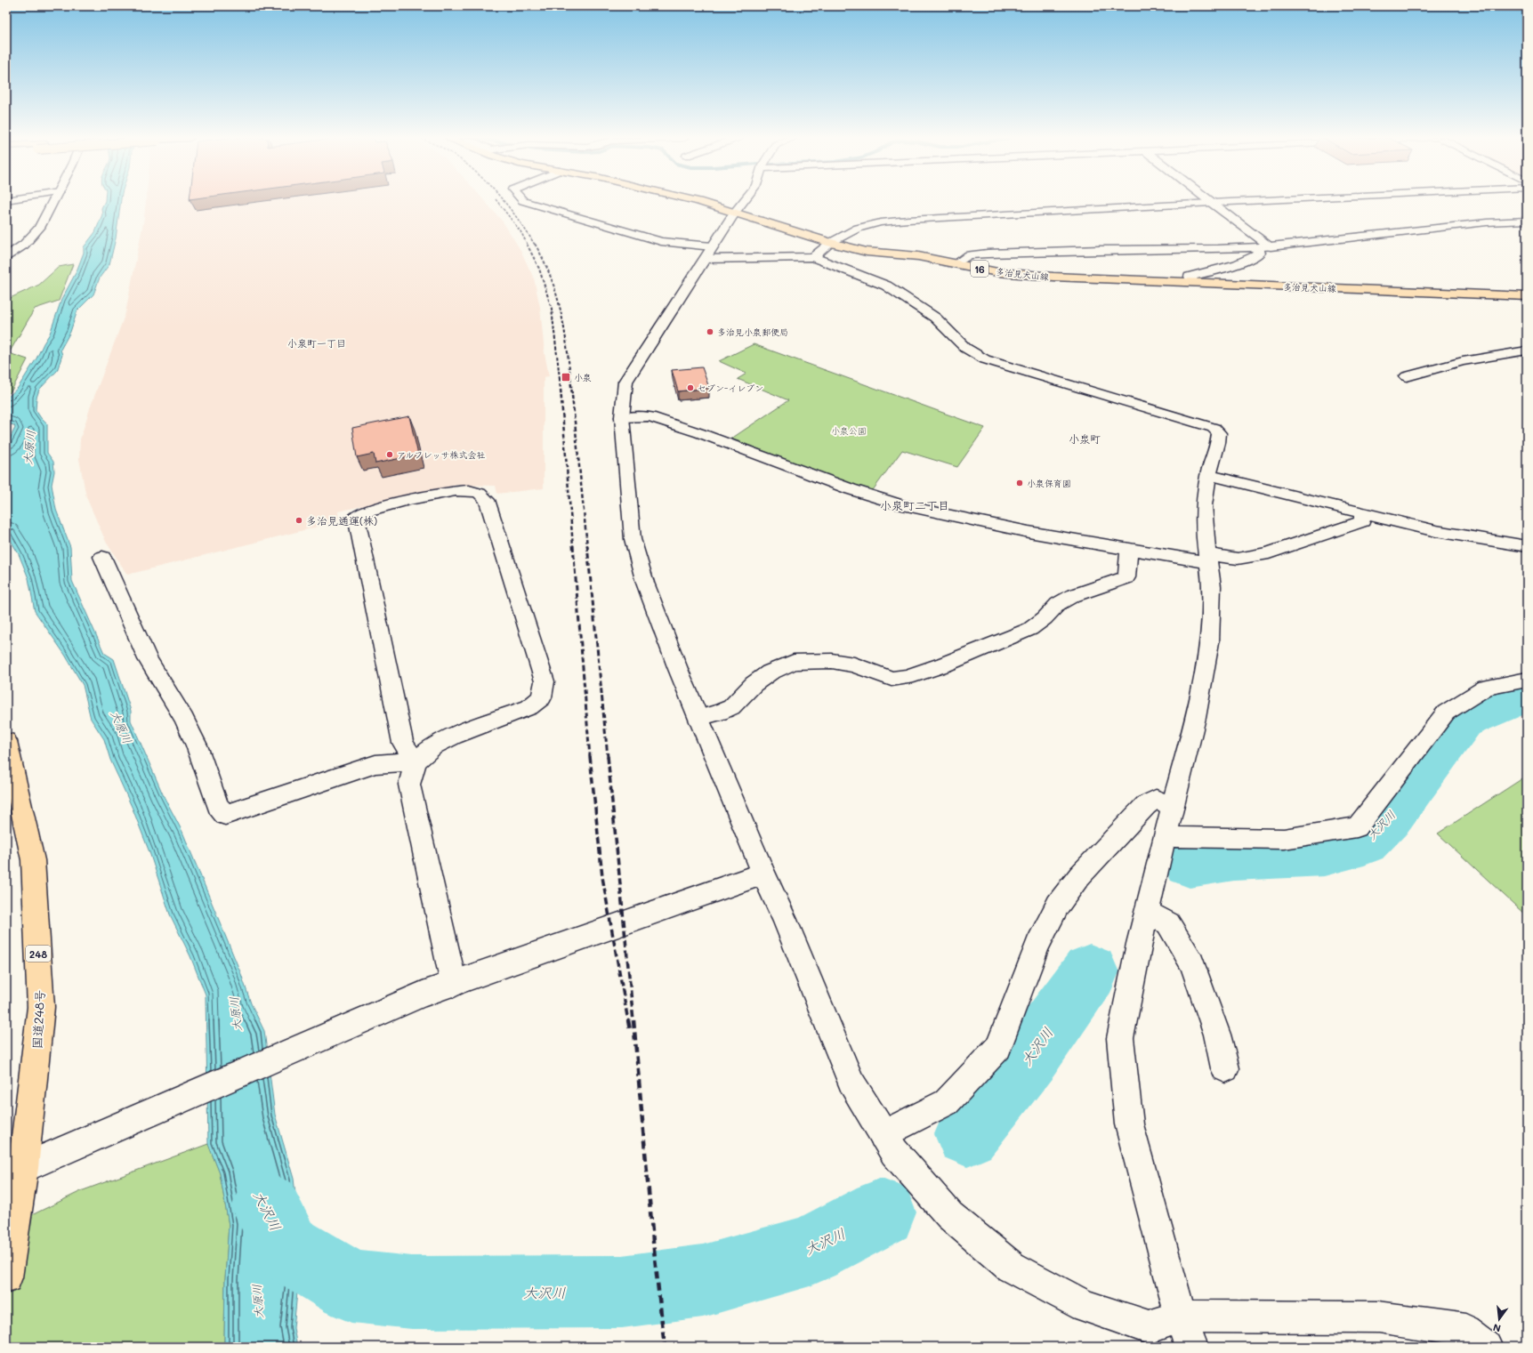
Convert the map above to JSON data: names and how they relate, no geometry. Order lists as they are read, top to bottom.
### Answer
{
  "streets": {
    "main road": [
      "16",
      "多治見犬山線",
      "248",
      "国道248号"
    ]
  },
  "districts": ["小泉町一丁目", "小泉町", "小泉町二丁目"],
  "water": ["大原川", "大沢川"],
  "parks": ["小泉公園"],
  "places": {
    "other": [
      "多治見小泉郵便局",
      "セブン-イレブン",
      "アルフレッサ株式会社",
      "小泉保育園",
      "多治見通運(株)"
    ],
    "transit": ["小泉"]
  },
  "north": "bottom"
}
